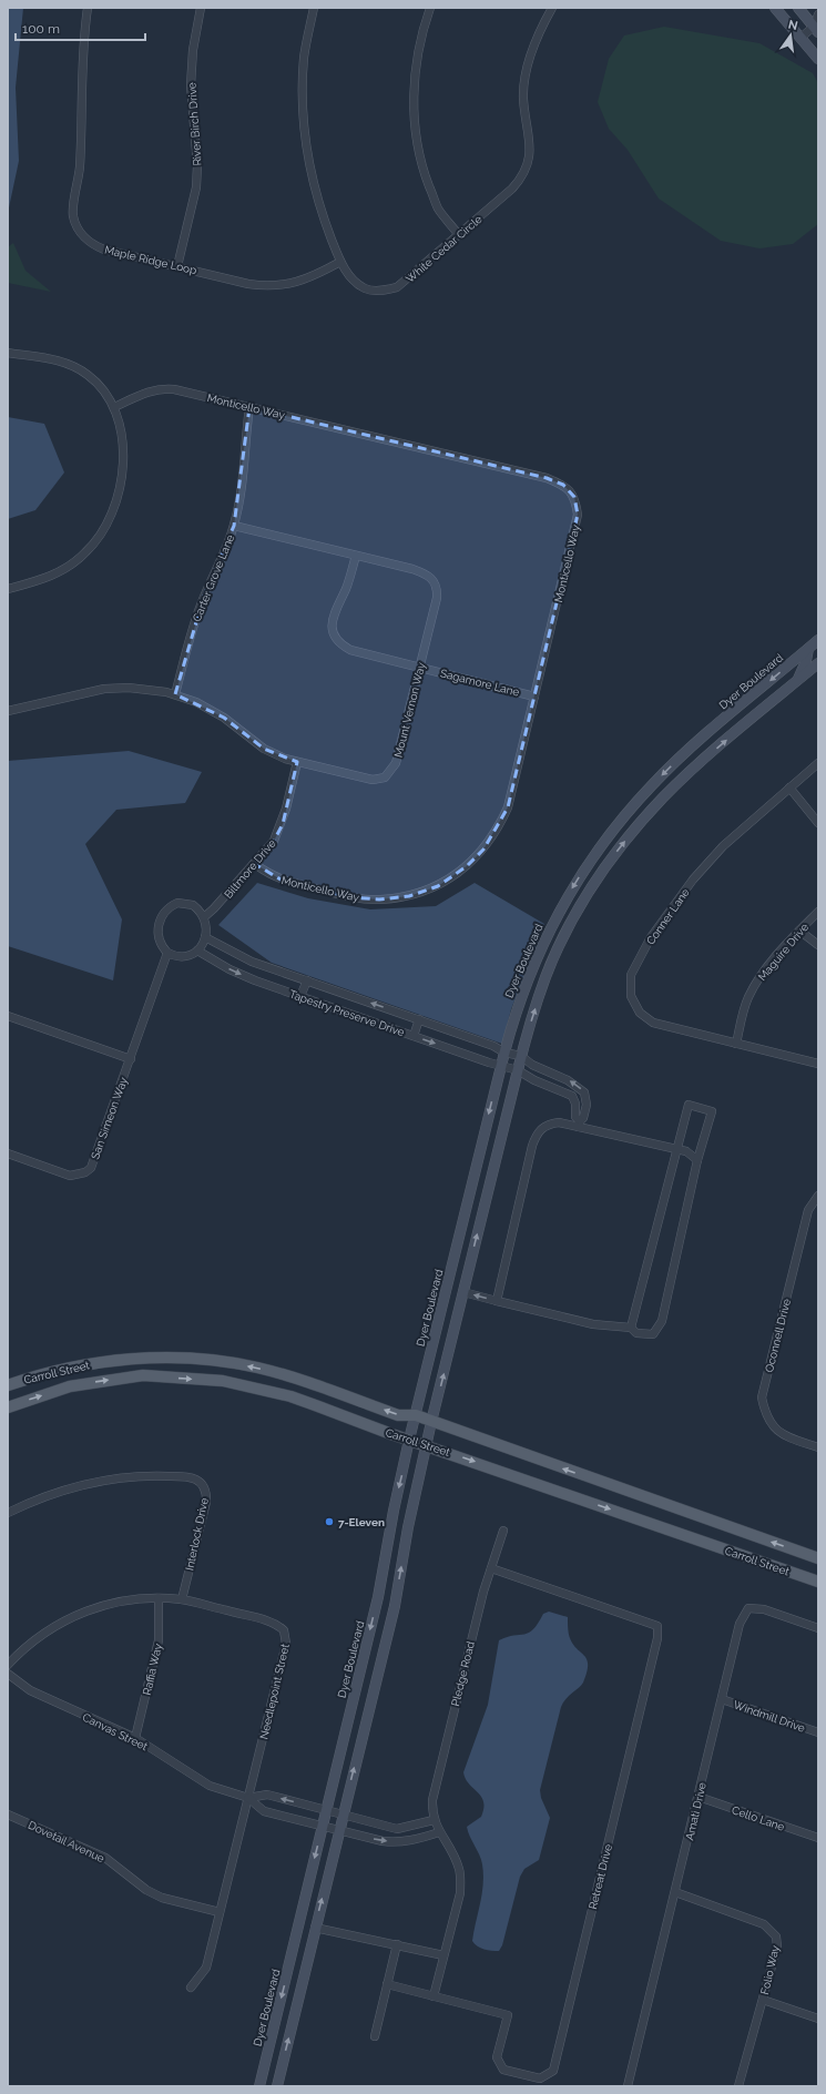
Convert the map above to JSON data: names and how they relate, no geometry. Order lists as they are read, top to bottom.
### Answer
{
  "streets": {
    "main road": ["Dyer Boulevard", "Carroll Street"],
    "street": [
      "River Birch Drive",
      "White Cedar Circle",
      "Maple Ridge Loop",
      "Monticello Way",
      "Carter Grove Lane",
      "Sagamore Lane",
      "Mount Vernon Way",
      "Biltmore Drive",
      "Conner Lane",
      "Maguire Drive",
      "Tapestry Preserve Drive",
      "San Simeon Way",
      "Oconnell Drive",
      "Interlock Drive",
      "Raffia Way",
      "Pledge Road",
      "Needlepoint Street",
      "Windmill Drive",
      "Canvas Street",
      "Amati Drive",
      "Cello Lane",
      "Dovetail Avenue",
      "Retreat Drive",
      "Folio Way"
    ]
  },
  "crossings": [
    ["River Birch Drive", "Maple Ridge Loop"],
    ["White Cedar Circle", "Maple Ridge Loop"],
    ["Monticello Way", "Carter Grove Lane"],
    ["Monticello Way", "Sagamore Lane"],
    ["Monticello Way", "Biltmore Drive"],
    ["Carter Grove Lane", "Mount Vernon Way"],
    ["Dyer Boulevard", "Tapestry Preserve Drive"],
    ["Dyer Boulevard", "Carroll Street"],
    ["Dyer Boulevard", "Canvas Street"],
    ["Sagamore Lane", "Mount Vernon Way"],
    ["Mount Vernon Way", "Biltmore Drive"],
    ["Biltmore Drive", "Tapestry Preserve Drive"],
    ["Biltmore Drive", "San Simeon Way"],
    ["Conner Lane", "Maguire Drive"],
    ["Tapestry Preserve Drive", "San Simeon Way"],
    ["Interlock Drive", "Needlepoint Street"],
    ["Raffia Way", "Needlepoint Street"],
    ["Raffia Way", "Canvas Street"],
    ["Pledge Road", "Retreat Drive"],
    ["Needlepoint Street", "Canvas Street"],
    ["Needlepoint Street", "Dovetail Avenue"],
    ["Windmill Drive", "Amati Drive"],
    ["Amati Drive", "Cello Lane"],
    ["Amati Drive", "Folio Way"]
  ],
  "places": ["7-Eleven"],
  "scale_bar": "100 m",
  "north": "top"
}
